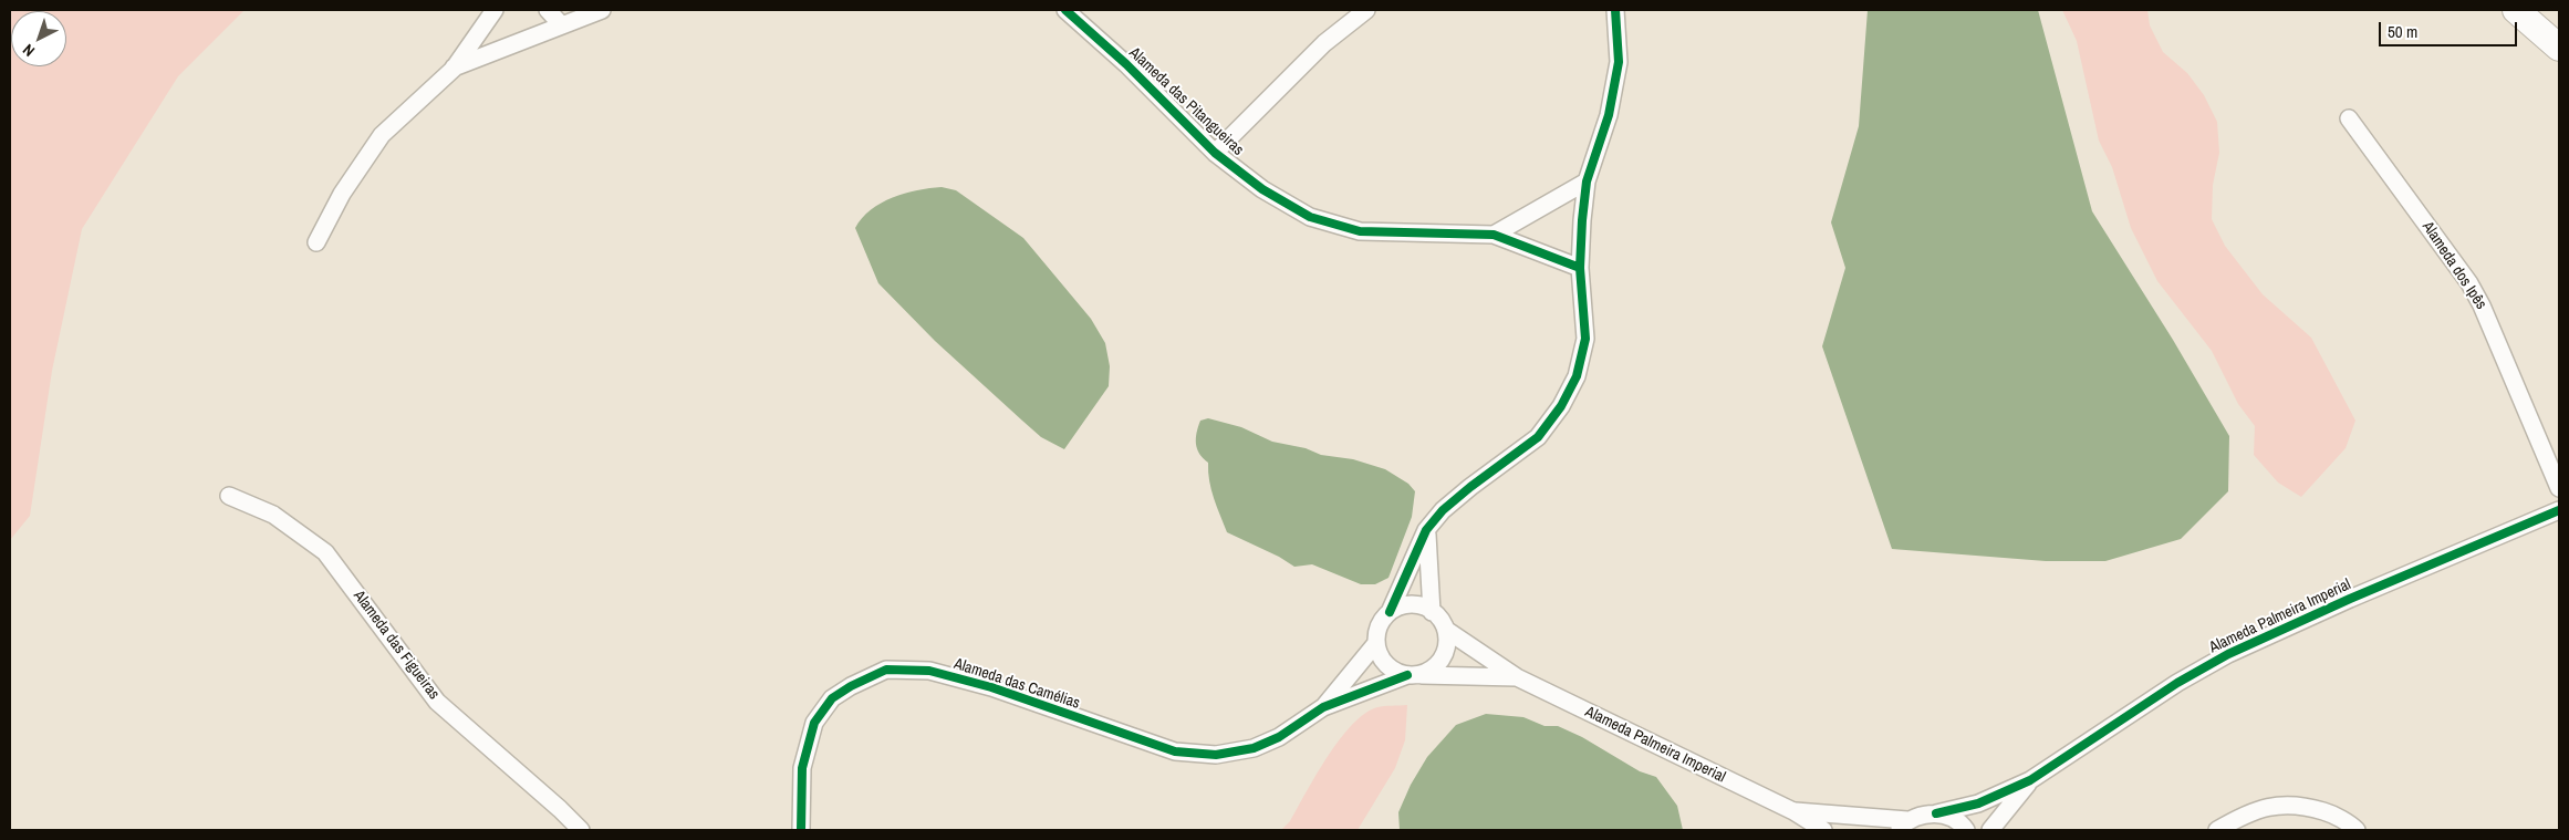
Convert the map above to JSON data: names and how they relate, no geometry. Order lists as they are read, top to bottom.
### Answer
{
  "streets": {
    "street": [
      "Alameda das Pitangueiras",
      "Alameda dos Ipês",
      "Alameda Palmeira Imperial",
      "Alameda das Figueiras",
      "Alameda das Camélias"
    ]
  },
  "scale_bar": "50 m",
  "north": "bottom left"
}
